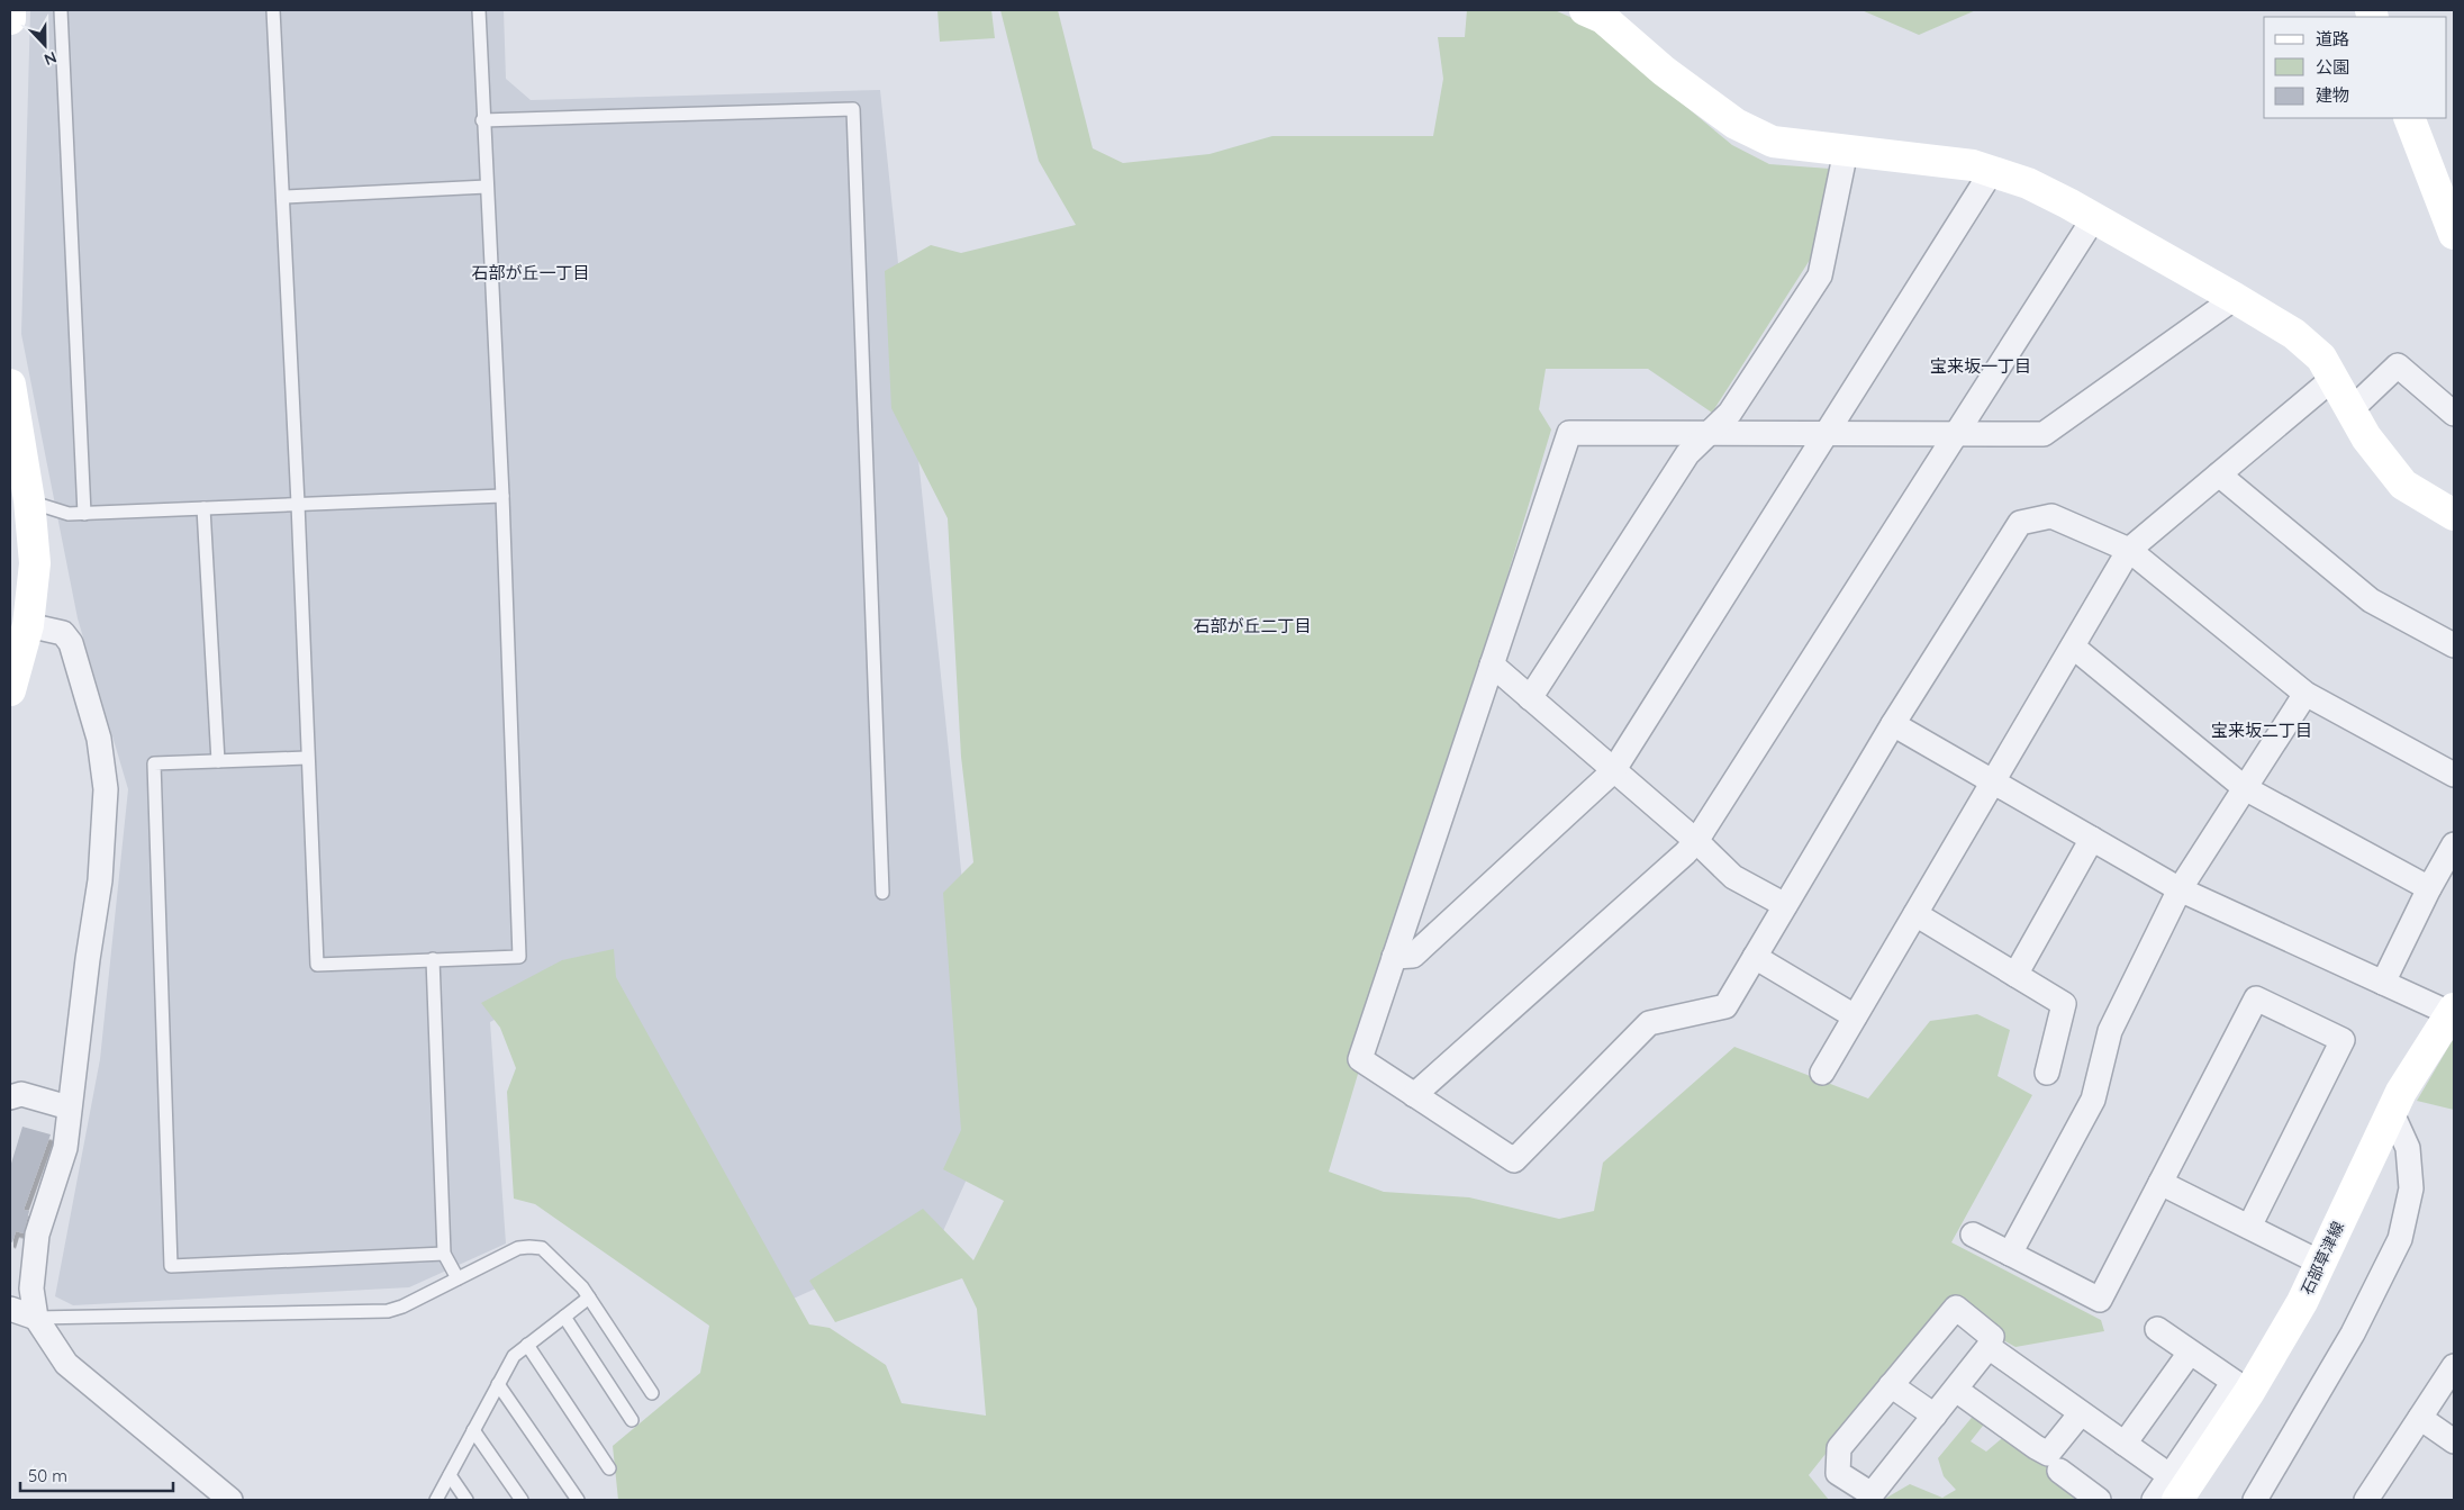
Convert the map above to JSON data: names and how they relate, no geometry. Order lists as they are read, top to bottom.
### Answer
{
  "streets": {
    "street": ["石部草津線"]
  },
  "districts": [
    "石部が丘一丁目",
    "宝来坂一丁目",
    "石部が丘二丁目",
    "宝来坂二丁目"
  ],
  "legend": ["道路", "公園", "建物"],
  "scale_bar": "50 m",
  "north": "bottom"
}
